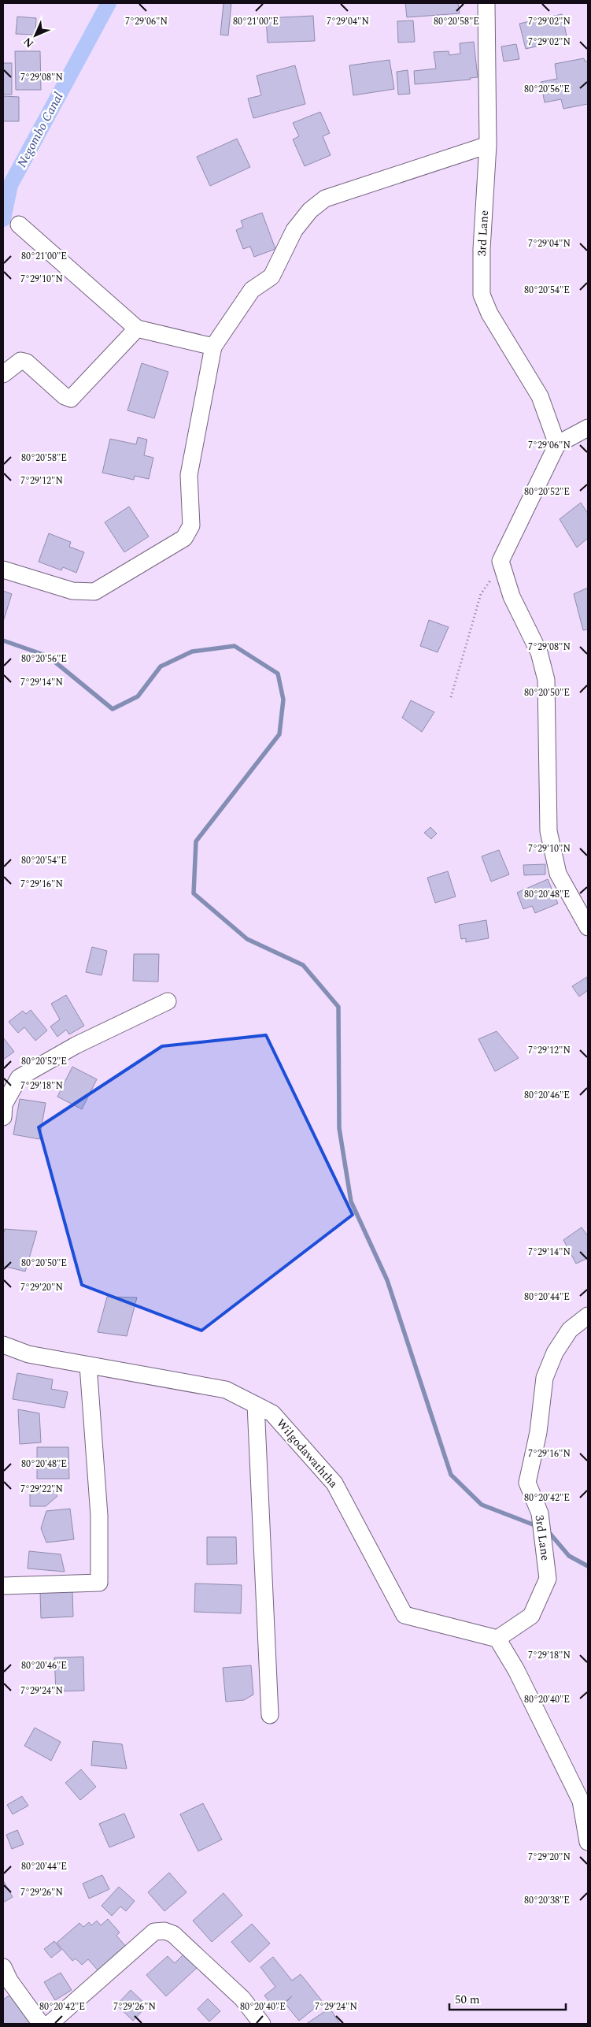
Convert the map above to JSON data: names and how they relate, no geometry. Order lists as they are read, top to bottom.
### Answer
{
  "streets": {
    "street": ["3rd Lane", "Wilgodawaththa"]
  },
  "crossings": [
    ["3rd Lane", "Wilgodawaththa"]
  ],
  "water": ["Negombo Canal"],
  "scale_bar": "50 m",
  "north": "bottom left",
  "coordinates": [
    "7°29'02\"N",
    "7°29'06\"N",
    "80°21'00\"E",
    "7°29'04\"N",
    "80°20'58\"E",
    "7°29'08\"N",
    "80°20'56\"E",
    "7°29'10\"N",
    "80°20'54\"E",
    "7°29'12\"N",
    "80°20'52\"E",
    "7°29'14\"N",
    "80°20'50\"E",
    "7°29'16\"N",
    "80°20'48\"E",
    "7°29'18\"N",
    "80°20'46\"E",
    "7°29'20\"N",
    "80°20'44\"E",
    "7°29'22\"N",
    "80°20'42\"E",
    "7°29'24\"N",
    "80°20'40\"E",
    "7°29'26\"N",
    "80°20'38\"E"
  ]
}
